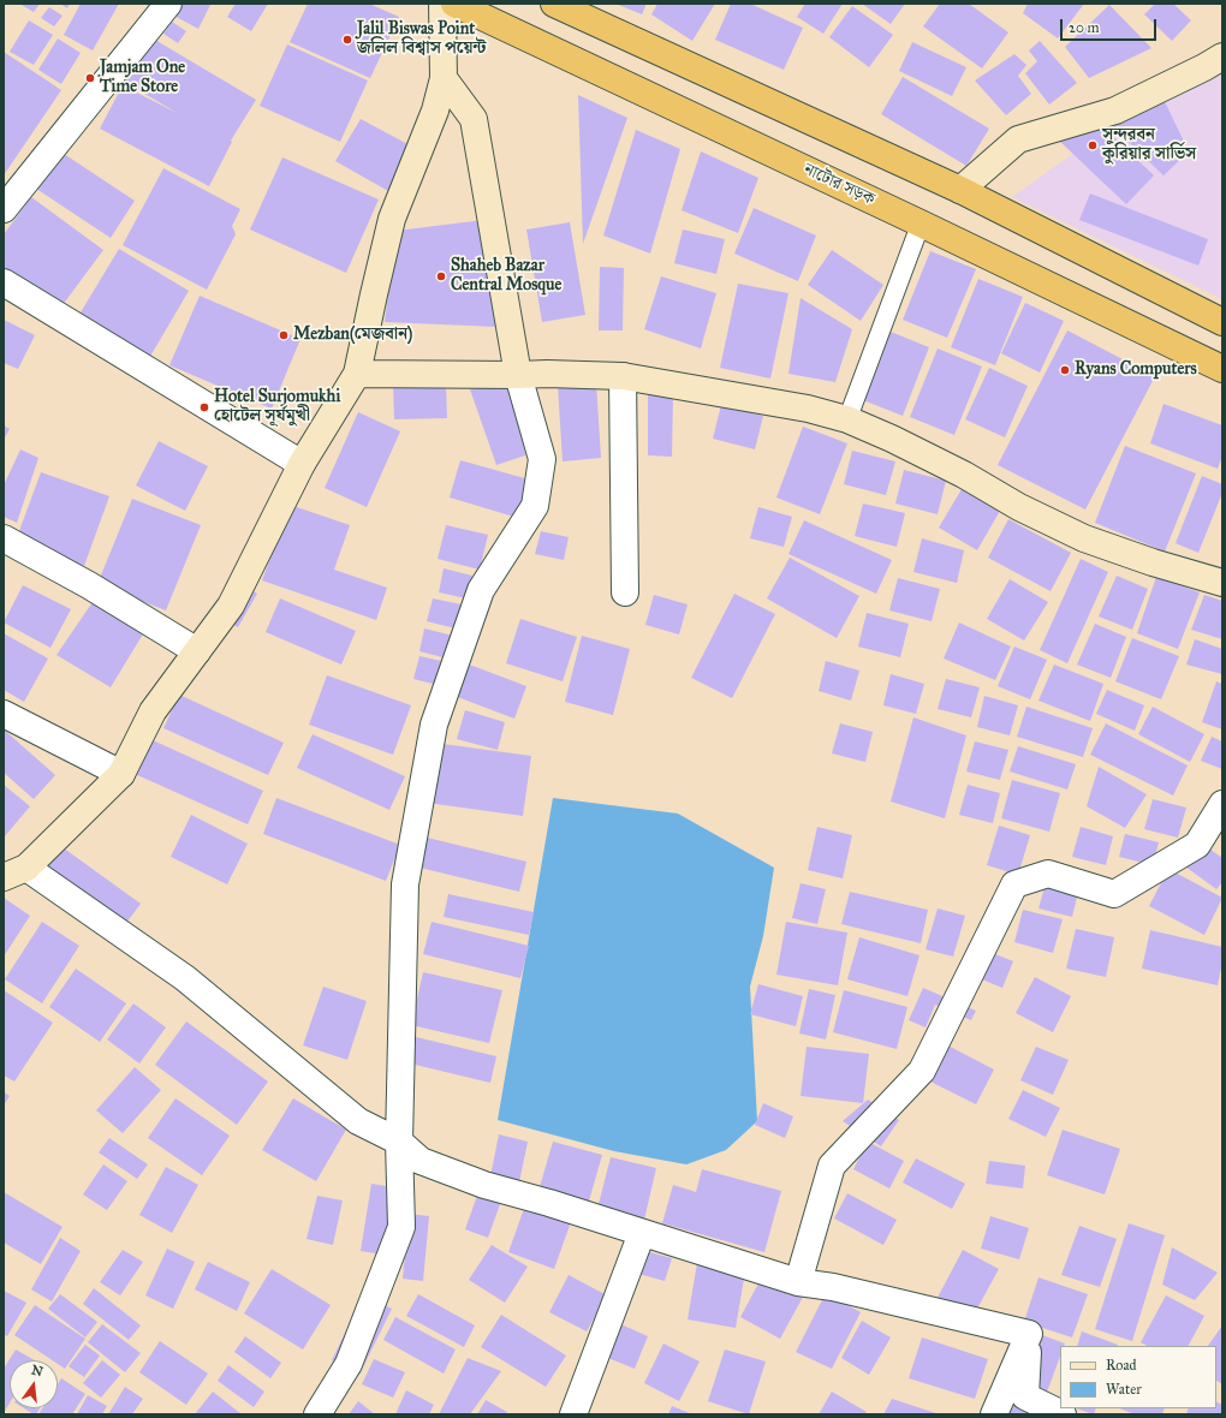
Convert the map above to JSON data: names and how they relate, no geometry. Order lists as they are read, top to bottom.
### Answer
{
  "streets": {
    "highway": ["নাটোর সড়ক"]
  },
  "places": [
    "Jalil Biswas Point জলিল বিশ্বাস পয়েন্ট",
    "Jamjam One Time Store",
    "সুন্দরবন কুরিয়ার সার্ভিস",
    "Shaheb Bazar Central Mosque",
    "Mezban(মেজবান)",
    "Ryans Computers",
    "Hotel Surjomukhi হোটেল সূর্যমুখী"
  ],
  "legend": ["Road", "Water"],
  "scale_bar": "20 m",
  "north": "top"
}
